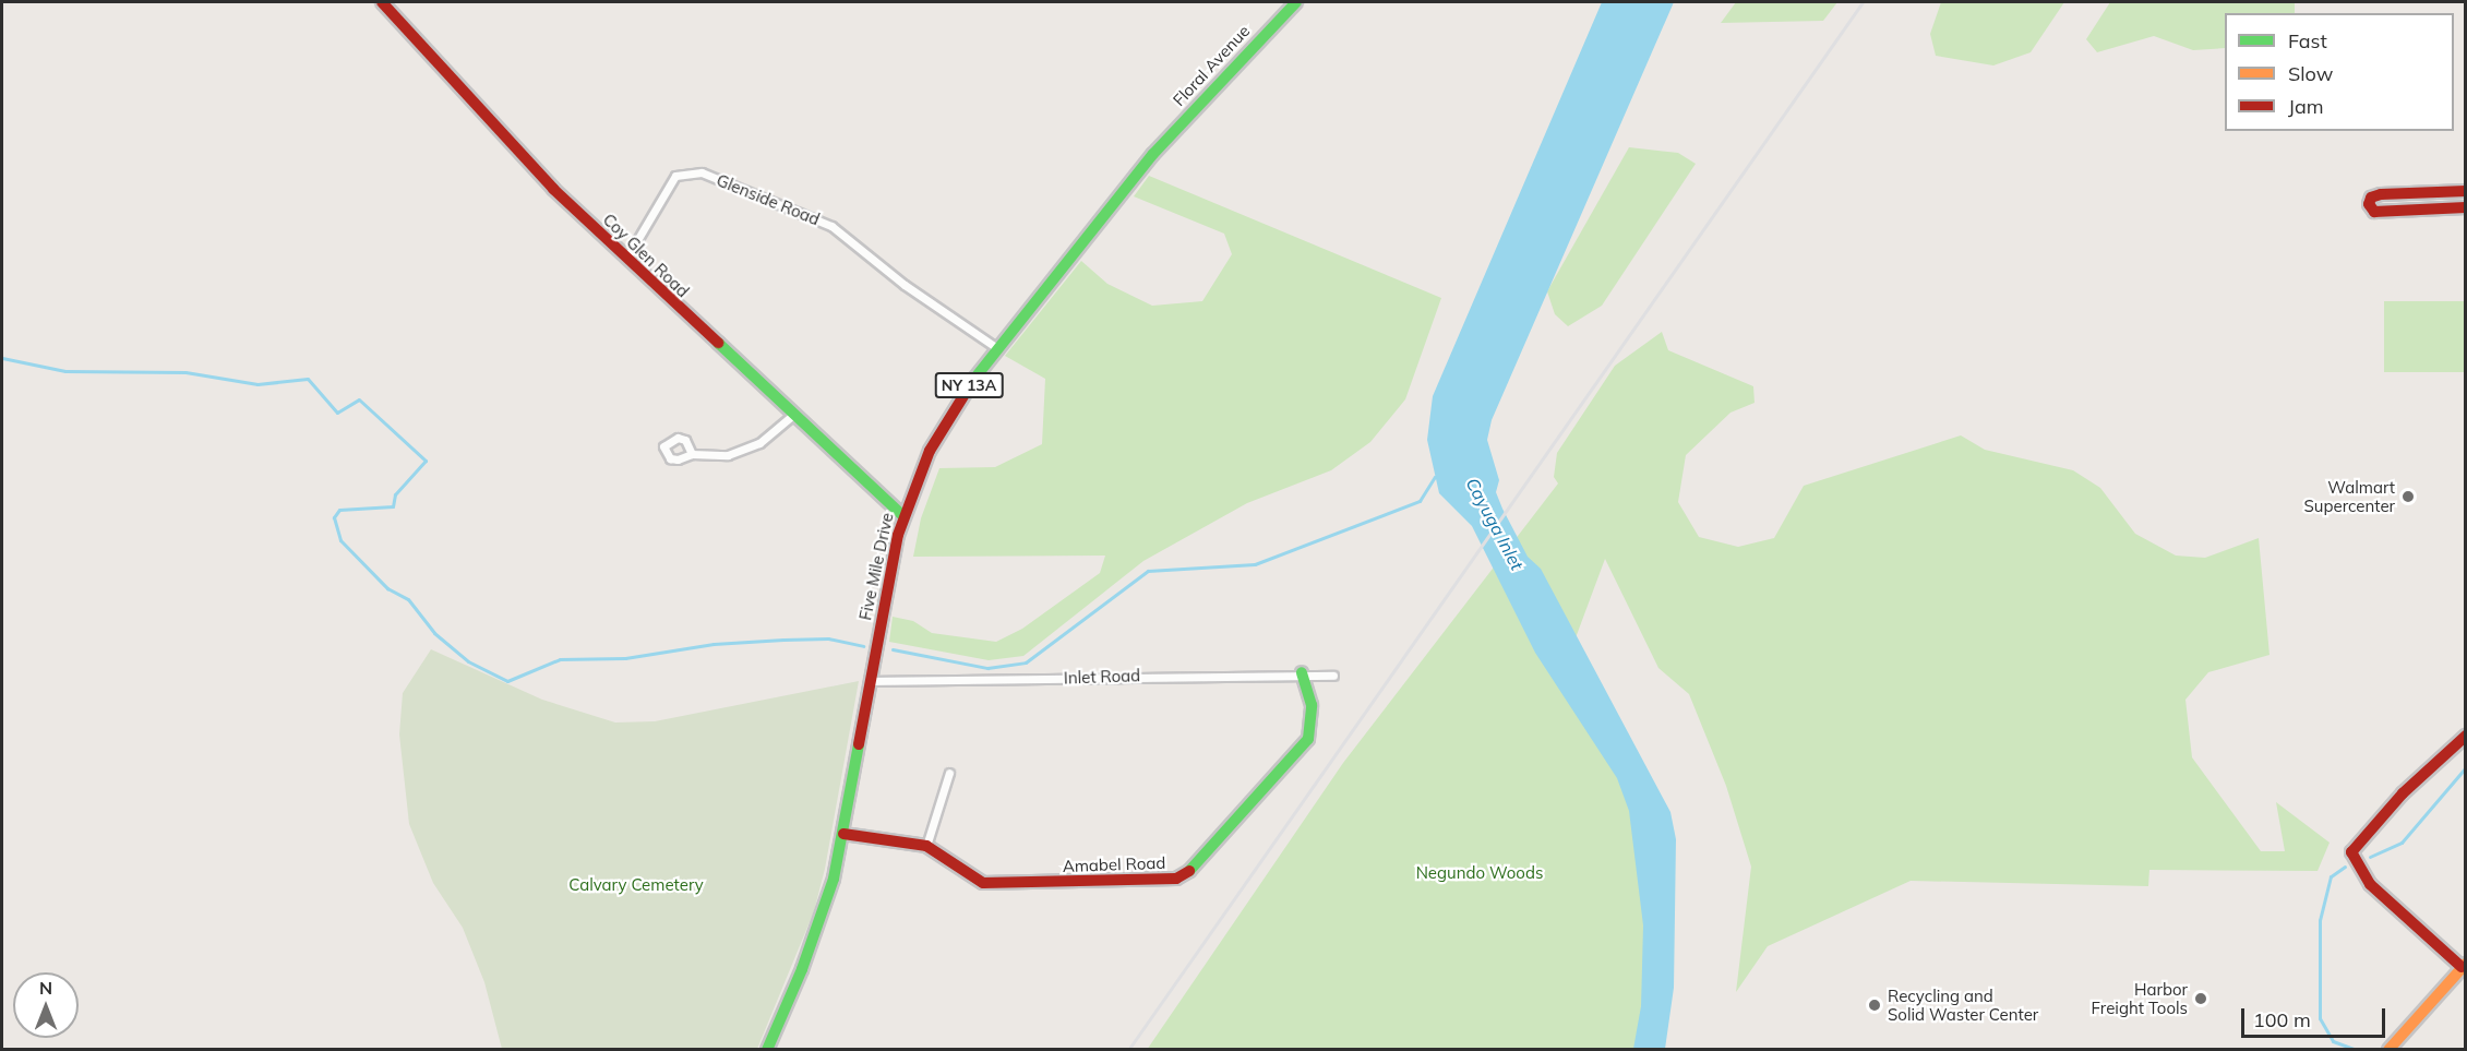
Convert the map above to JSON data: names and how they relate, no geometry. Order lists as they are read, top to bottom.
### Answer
{
  "streets": {
    "main road": [
      "Floral Avenue",
      "Coy Glen Road",
      "NY 13A",
      "Five Mile Drive",
      "Amabel Road"
    ],
    "street": ["Glenside Road", "Inlet Road"]
  },
  "crossings": [
    ["Floral Avenue", "Five Mile Drive"],
    ["Glenside Road", "Coy Glen Road"],
    ["Glenside Road", "Five Mile Drive"],
    ["Coy Glen Road", "Five Mile Drive"],
    ["Five Mile Drive", "Inlet Road"],
    ["Five Mile Drive", "Amabel Road"],
    ["Inlet Road", "Amabel Road"]
  ],
  "water": ["Cayuga Inlet"],
  "parks": ["Negundo Woods", "Calvary Cemetery"],
  "places": ["Walmart Supercenter", "Harbor Freight Tools", "Recycling and Solid Waster Center"],
  "legend": ["Fast", "Slow", "Jam"],
  "scale_bar": "100 m",
  "north": "top"
}
